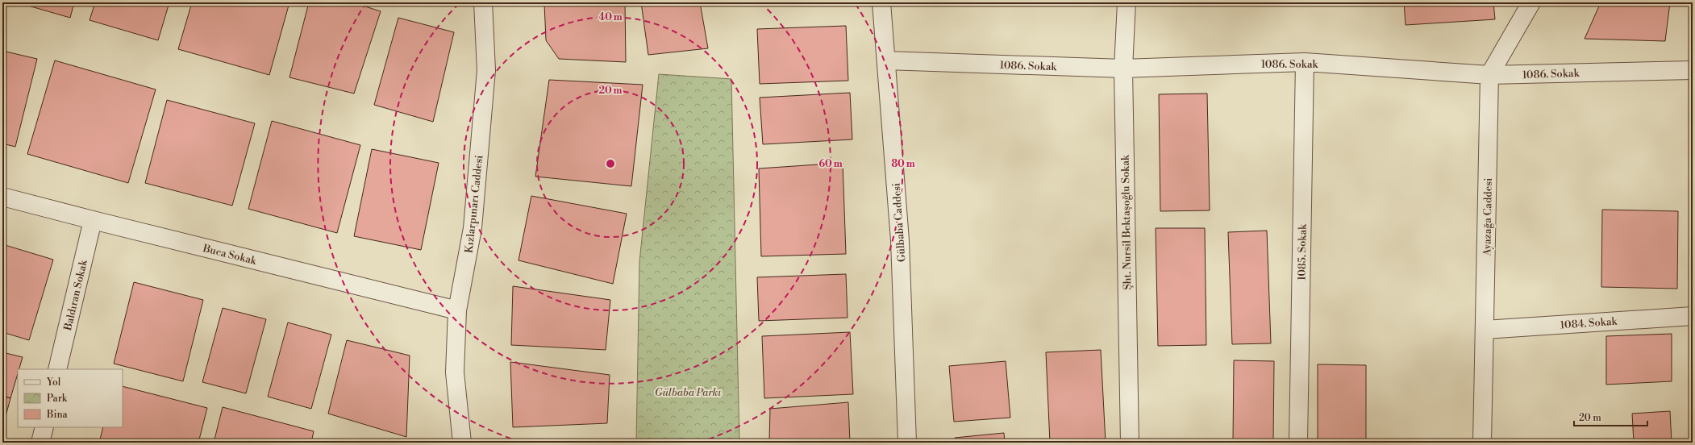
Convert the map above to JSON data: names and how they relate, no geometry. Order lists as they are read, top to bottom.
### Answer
{
  "streets": {
    "street": [
      "1086. Sokak",
      "Kızlarpınarı Caddesi",
      "Ayazağa Caddesi",
      "Gülbaba Caddesi",
      "Şht. Nursil Bektaşoğlu Sokak",
      "1085. Sokak",
      "Buca Sokak",
      "Baldıran Sokak",
      "1084. Sokak"
    ]
  },
  "crossings": [
    ["1086. Sokak", "Ayazağa Caddesi"],
    ["1086. Sokak", "Gülbaba Caddesi"],
    ["1086. Sokak", "Şht. Nursil Bektaşoğlu Sokak"],
    ["1086. Sokak", "1085. Sokak"],
    ["Kızlarpınarı Caddesi", "Buca Sokak"],
    ["Ayazağa Caddesi", "1084. Sokak"],
    ["Buca Sokak", "Baldıran Sokak"]
  ],
  "parks": ["Gülbaba Parkı"],
  "legend": ["Yol", "Park", "Bina"],
  "scale_bar": "20 m",
  "rings": [
    "40 m",
    "20 m",
    "60 m",
    "80 m"
  ]
}
